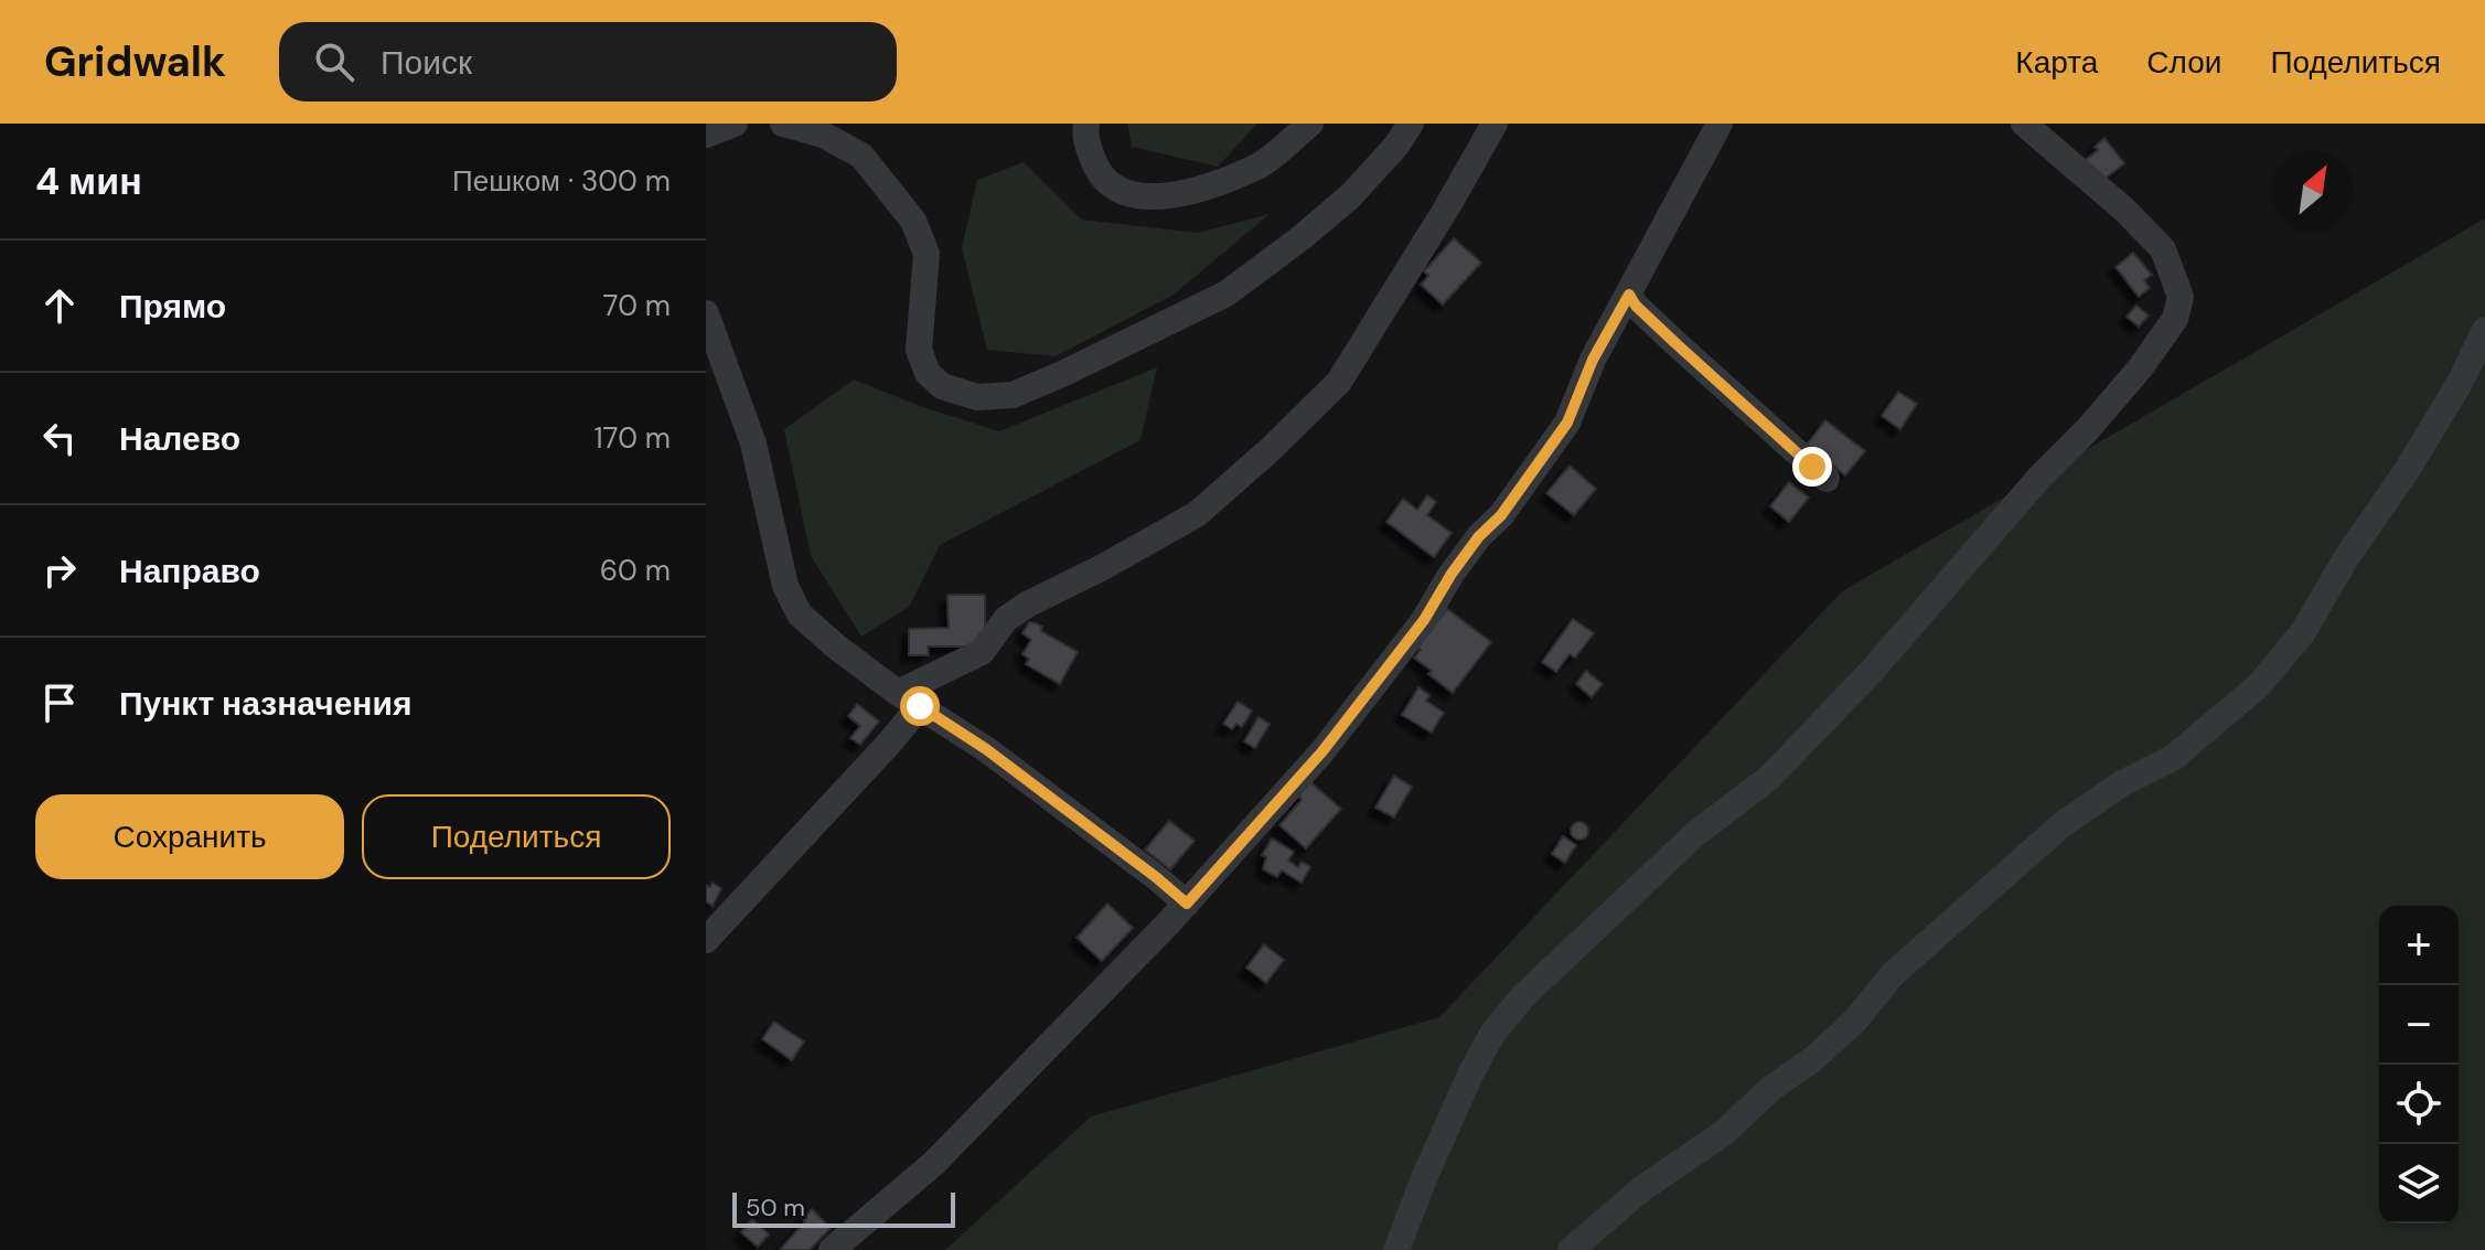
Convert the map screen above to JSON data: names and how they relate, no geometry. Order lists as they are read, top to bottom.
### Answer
{
  "scale_bar": "50 m",
  "north": "top right",
  "page": {
    "header": "Gridwalk",
    "search": "Поиск",
    "nav": ["Карта", "Слои", "Поделиться"],
    "heading": ["4 мин", "Пешком · 300 m"],
    "list": [
      ["Прямо", "70 m"],
      ["Налево", "170 m"],
      ["Направо", "60 m"],
      "Пункт назначения"
    ],
    "buttons": ["Сохранить", "Поделиться"],
    "map_buttons": ["+", "−"],
    "scale": "50 m"
  }
}
